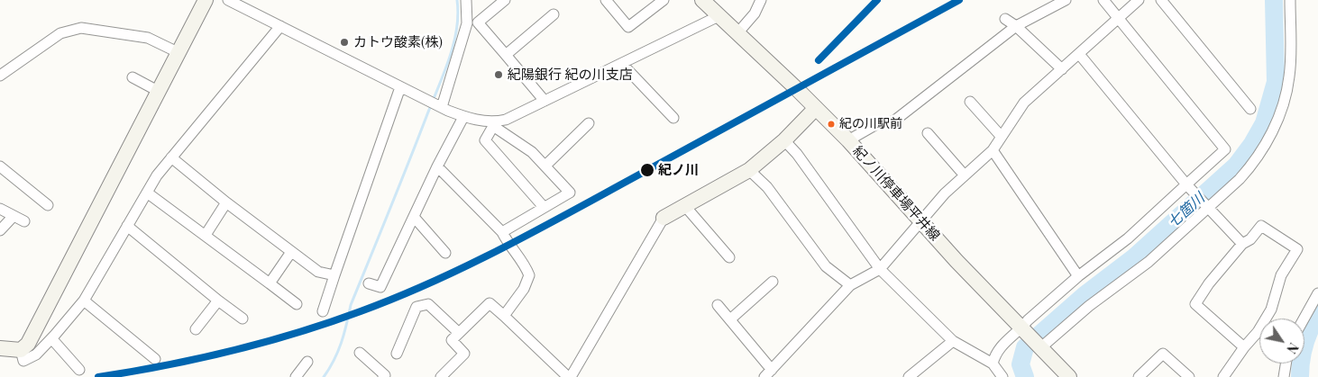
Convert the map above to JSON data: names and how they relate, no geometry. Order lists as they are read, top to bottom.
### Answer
{
  "streets": {
    "main road": ["紀ノ川停車場平井線"]
  },
  "water": ["七箇川"],
  "places": [
    "カトウ酸素(株)",
    "紀陽銀行 紀の川支店",
    "紀の川駅前",
    "紀ノ川"
  ],
  "north": "bottom right"
}
